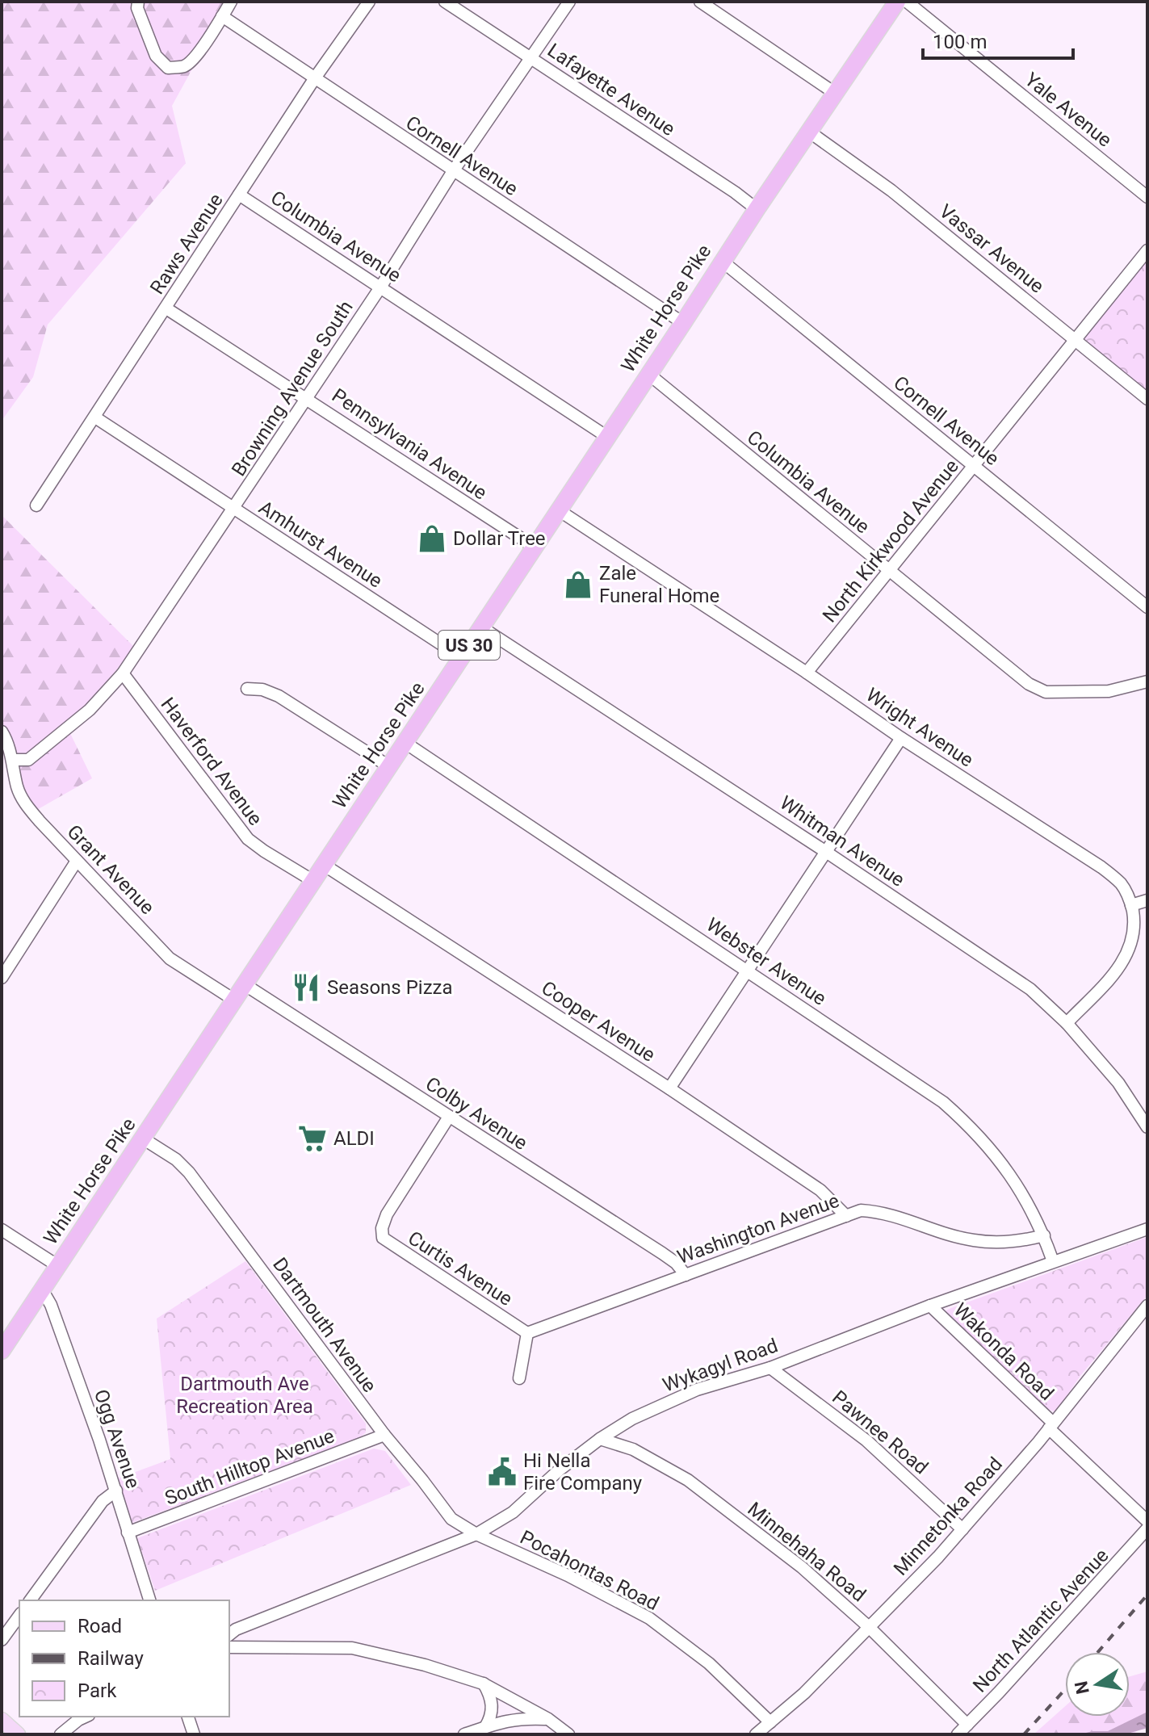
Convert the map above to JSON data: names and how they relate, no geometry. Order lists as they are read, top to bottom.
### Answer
{
  "streets": {
    "highway": ["White Horse Pike", "US 30"],
    "street": [
      "Lafayette Avenue",
      "Yale Avenue",
      "Cornell Avenue",
      "Columbia Avenue",
      "Raws Avenue",
      "Vassar Avenue",
      "Browning Avenue South",
      "Pennsylvania Avenue",
      "North Kirkwood Avenue",
      "Amhurst Avenue",
      "Wright Avenue",
      "Haverford Avenue",
      "Whitman Avenue",
      "Grant Avenue",
      "Webster Avenue",
      "Cooper Avenue",
      "Colby Avenue",
      "Washington Avenue",
      "Curtis Avenue",
      "Dartmouth Avenue",
      "Wakonda Road",
      "Wykagyl Road",
      "Pawnee Road",
      "Ogg Avenue",
      "South Hilltop Avenue",
      "Minnetonka Road",
      "Minnehaha Road",
      "Pocahontas Road",
      "North Atlantic Avenue"
    ]
  },
  "crossings": [
    ["Lafayette Avenue", "White Horse Pike"],
    ["Lafayette Avenue", "Browning Avenue South"],
    ["Cornell Avenue", "Raws Avenue"],
    ["Cornell Avenue", "White Horse Pike"],
    ["Cornell Avenue", "Browning Avenue South"],
    ["Cornell Avenue", "North Kirkwood Avenue"],
    ["Columbia Avenue", "Raws Avenue"],
    ["Columbia Avenue", "White Horse Pike"],
    ["Columbia Avenue", "Browning Avenue South"],
    ["Columbia Avenue", "North Kirkwood Avenue"],
    ["Raws Avenue", "Pennsylvania Avenue"],
    ["Raws Avenue", "Amhurst Avenue"],
    ["Vassar Avenue", "White Horse Pike"],
    ["Vassar Avenue", "North Kirkwood Avenue"],
    ["White Horse Pike", "Pennsylvania Avenue"],
    ["White Horse Pike", "Amhurst Avenue"],
    ["White Horse Pike", "Wright Avenue"],
    ["White Horse Pike", "Haverford Avenue"],
    ["White Horse Pike", "Whitman Avenue"],
    ["White Horse Pike", "Grant Avenue"],
    ["White Horse Pike", "Webster Avenue"],
    ["White Horse Pike", "Cooper Avenue"],
    ["White Horse Pike", "Colby Avenue"],
    ["White Horse Pike", "Dartmouth Avenue"],
    ["White Horse Pike", "Ogg Avenue"],
    ["Browning Avenue South", "Pennsylvania Avenue"],
    ["Browning Avenue South", "Amhurst Avenue"],
    ["Browning Avenue South", "Haverford Avenue"],
    ["Browning Avenue South", "Grant Avenue"],
    ["North Kirkwood Avenue", "Wright Avenue"],
    ["Webster Avenue", "Washington Avenue"],
    ["Webster Avenue", "Wykagyl Road"],
    ["Cooper Avenue", "Washington Avenue"],
    ["Colby Avenue", "Washington Avenue"],
    ["Colby Avenue", "Curtis Avenue"],
    ["Washington Avenue", "Curtis Avenue"],
    ["Dartmouth Avenue", "Wykagyl Road"],
    ["Dartmouth Avenue", "South Hilltop Avenue"],
    ["Dartmouth Avenue", "Pocahontas Road"],
    ["Wakonda Road", "Wykagyl Road"],
    ["Wakonda Road", "Minnetonka Road"],
    ["Wykagyl Road", "Pawnee Road"],
    ["Wykagyl Road", "Minnehaha Road"],
    ["Wykagyl Road", "Pocahontas Road"],
    ["Pawnee Road", "Minnetonka Road"],
    ["Ogg Avenue", "South Hilltop Avenue"],
    ["Minnetonka Road", "Minnehaha Road"],
    ["Minnetonka Road", "Pocahontas Road"],
    ["Minnehaha Road", "North Atlantic Avenue"]
  ],
  "parks": ["Dartmouth Ave Recreation Area"],
  "places": {
    "shop": ["Dollar Tree", "Zale Funeral Home"],
    "restaurant": ["Seasons Pizza"],
    "supermarket": ["ALDI"],
    "public building": ["Hi Nella Fire Company"]
  },
  "legend": ["Road", "Railway", "Park"],
  "scale_bar": "100 m",
  "north": "left"
}
